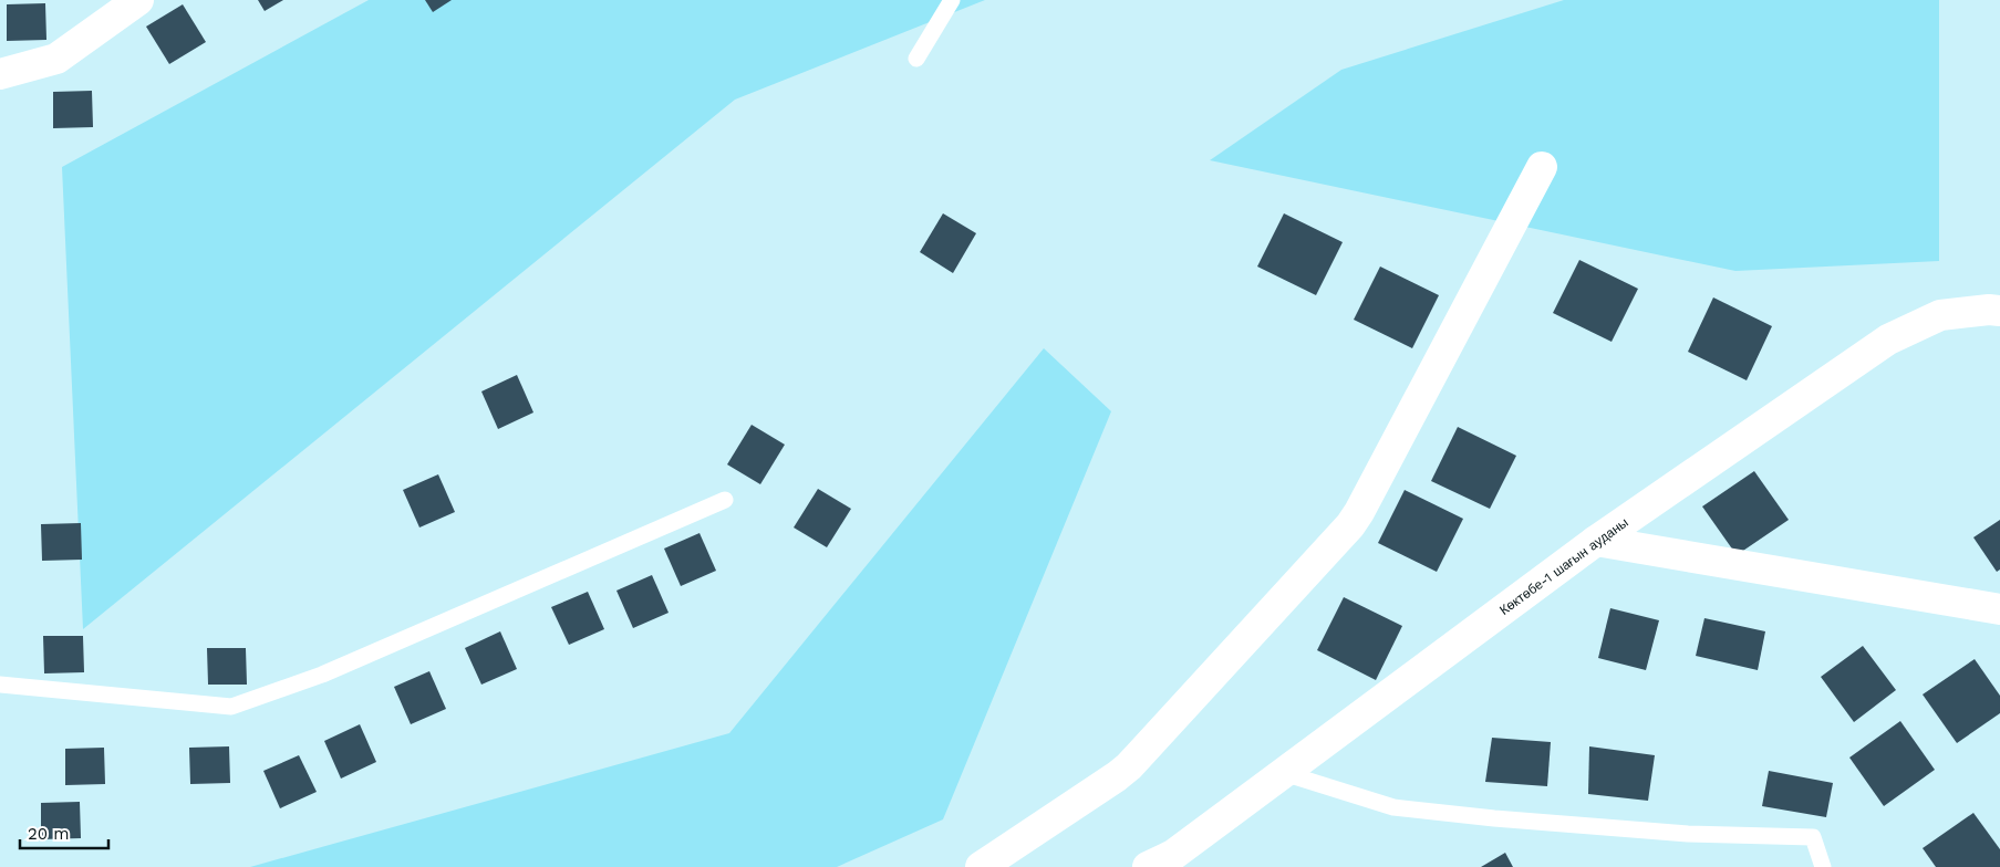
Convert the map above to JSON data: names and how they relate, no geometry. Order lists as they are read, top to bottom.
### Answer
{
  "streets": {
    "street": ["Көктөбе-1 шағын ауданы"]
  },
  "scale_bar": "20 m"
}
